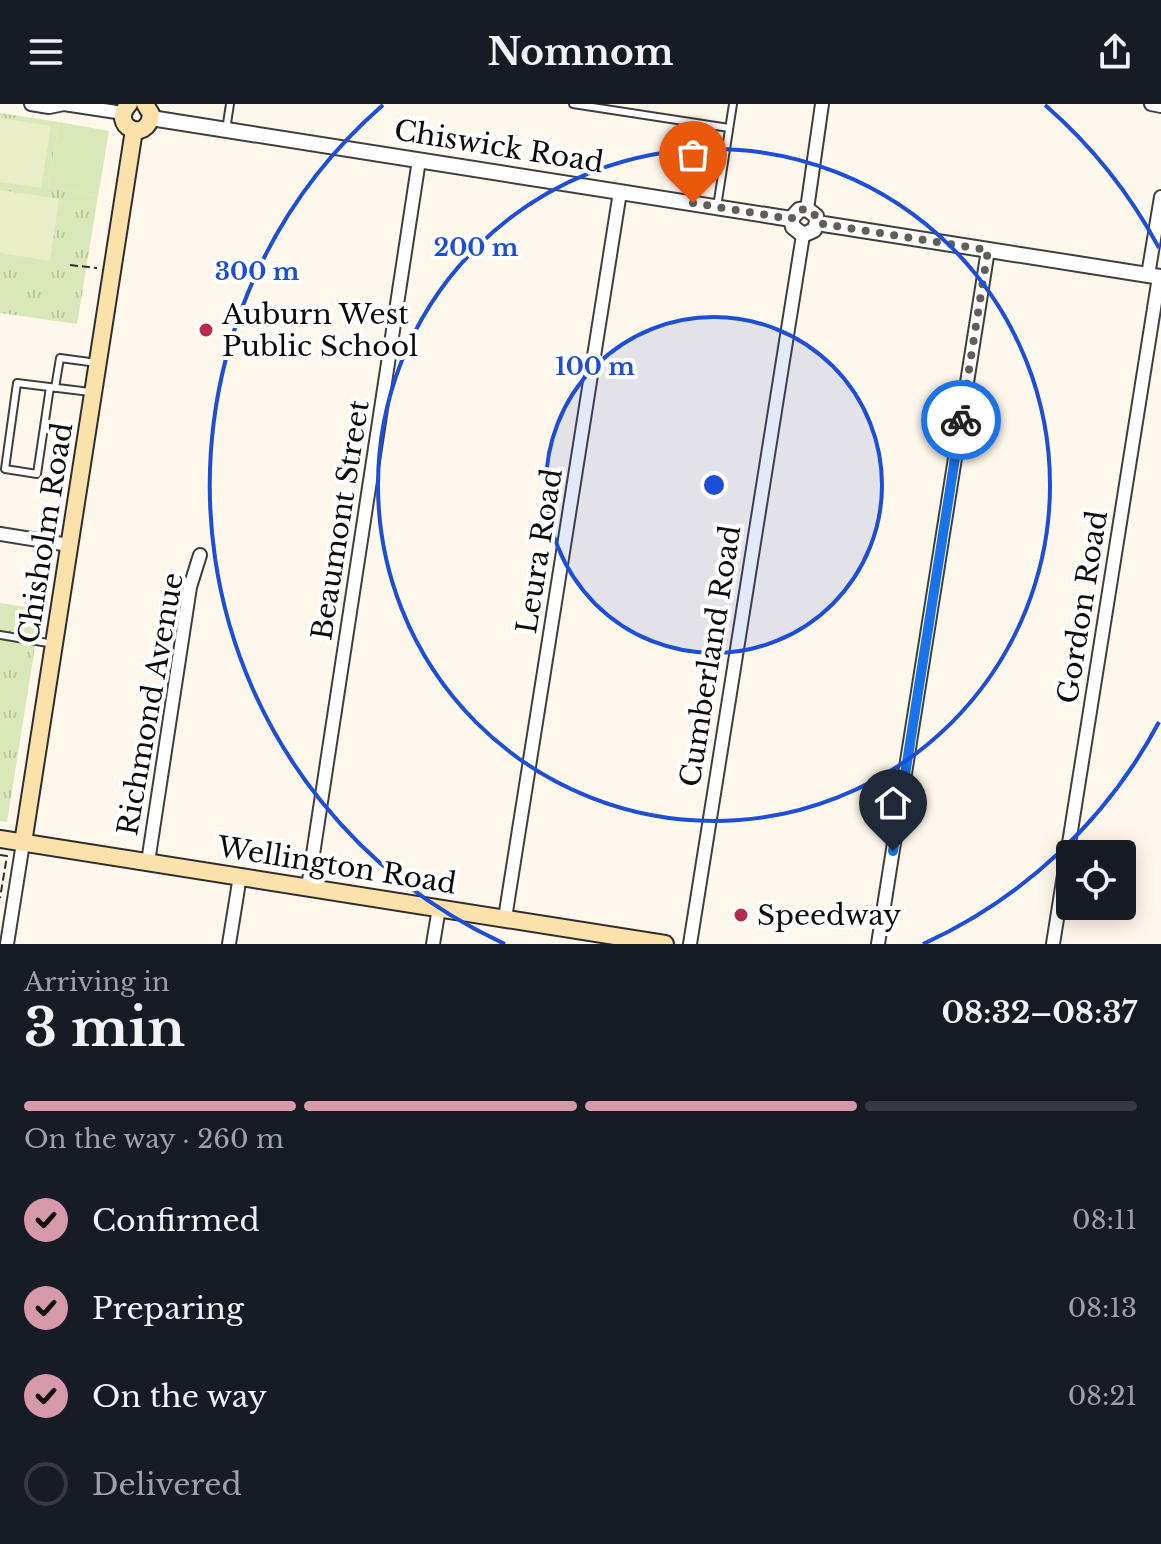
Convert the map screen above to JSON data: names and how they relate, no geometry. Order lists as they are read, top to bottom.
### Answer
{
  "streets": {
    "main road": ["Chisholm Road", "Wellington Road"],
    "street": [
      "Chiswick Road",
      "Beaumont Street",
      "Leura Road",
      "Gordon Road",
      "Cumberland Road",
      "Richmond Avenue"
    ]
  },
  "crossings": [
    ["Chiswick Road", "Beaumont Street"],
    ["Chiswick Road", "Leura Road"],
    ["Chiswick Road", "Cumberland Road"],
    ["Beaumont Street", "Wellington Road"],
    ["Chisholm Road", "Wellington Road"],
    ["Leura Road", "Wellington Road"],
    ["Richmond Avenue", "Wellington Road"]
  ],
  "places": ["Auburn West Public School", "Speedway"],
  "page": {
    "header": "Nomnom",
    "heading": ["3 min", "Arriving in", "08:32–08:37"],
    "bar": "On the way · 260 m",
    "list": [
      ["Confirmed", "08:11"],
      ["Preparing", "08:13"],
      ["On the way", "08:21"],
      "Delivered"
    ]
  },
  "rings": ["200 m", "300 m", "100 m"]
}
